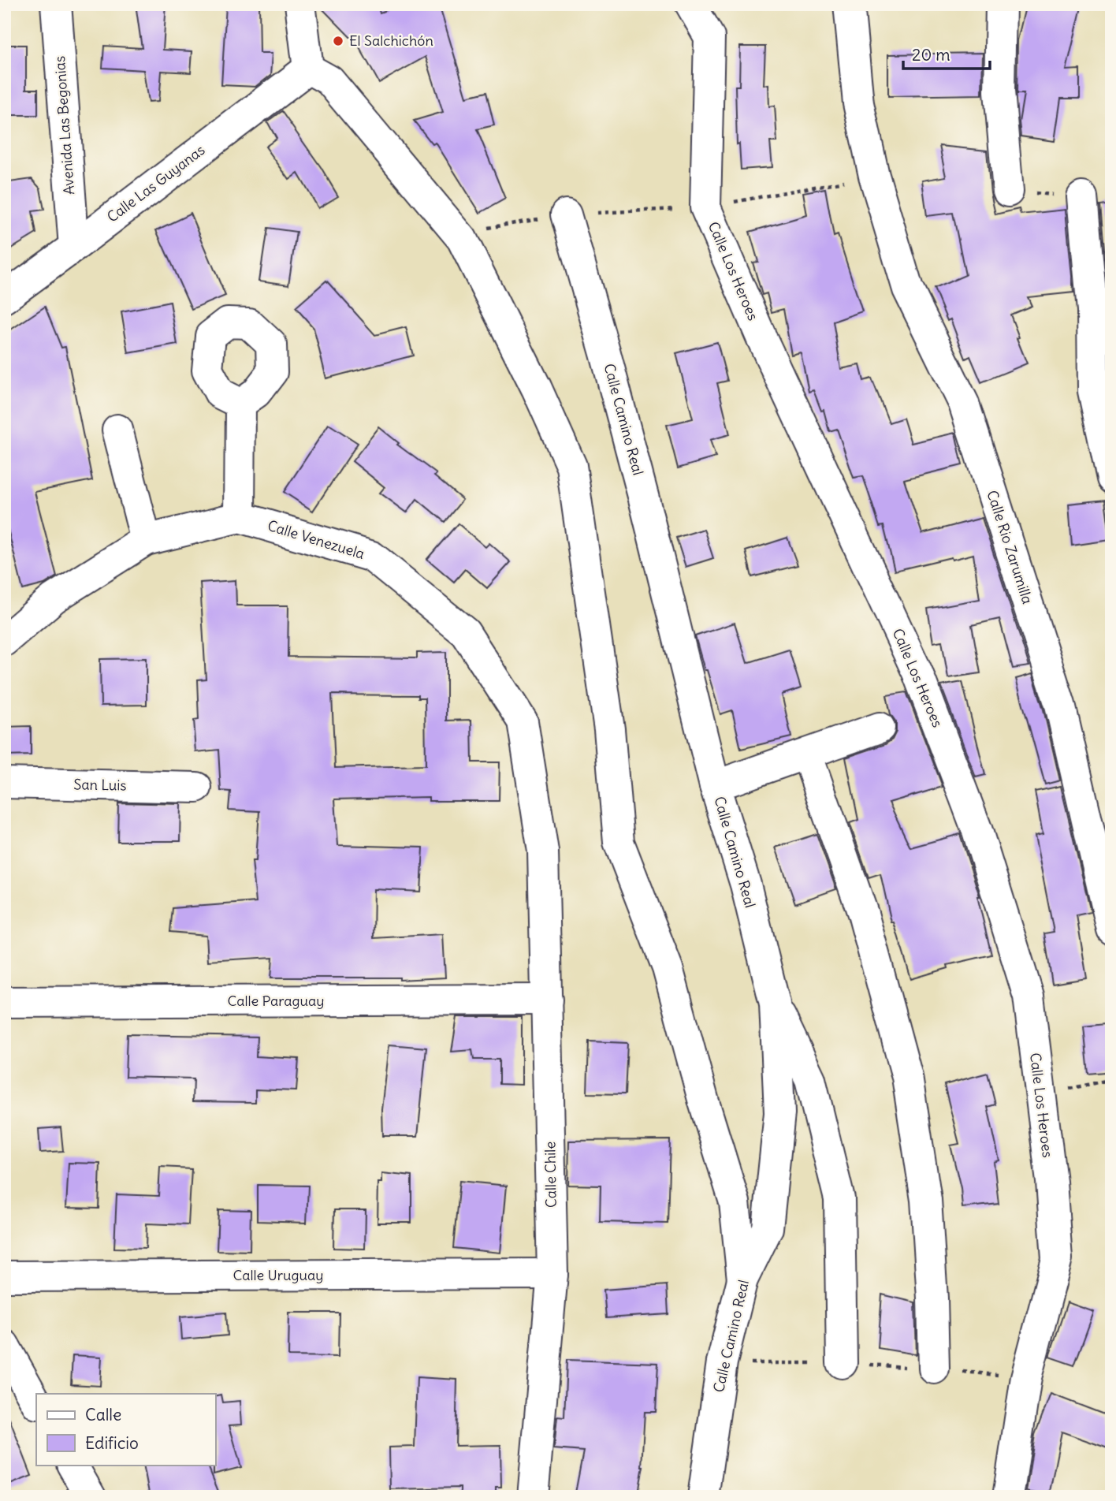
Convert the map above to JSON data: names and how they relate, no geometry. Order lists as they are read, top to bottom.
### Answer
{
  "streets": {
    "street": [
      "Avenida Las Begonias",
      "Calle Las Guyanas",
      "Calle Los Heroes",
      "Calle Camino Real",
      "Calle Venezuela",
      "Calle Rio Zarumilla",
      "San Luis",
      "Calle Paraguay",
      "Calle Chile",
      "Calle Uruguay"
    ]
  },
  "crossings": [
    ["Avenida Las Begonias", "Calle Las Guyanas"],
    ["Calle Venezuela", "Calle Chile"],
    ["Calle Paraguay", "Calle Chile"],
    ["Calle Chile", "Calle Uruguay"]
  ],
  "places": ["El Salchichón"],
  "legend": ["Calle", "Edificio"],
  "scale_bar": "20 m"
}
